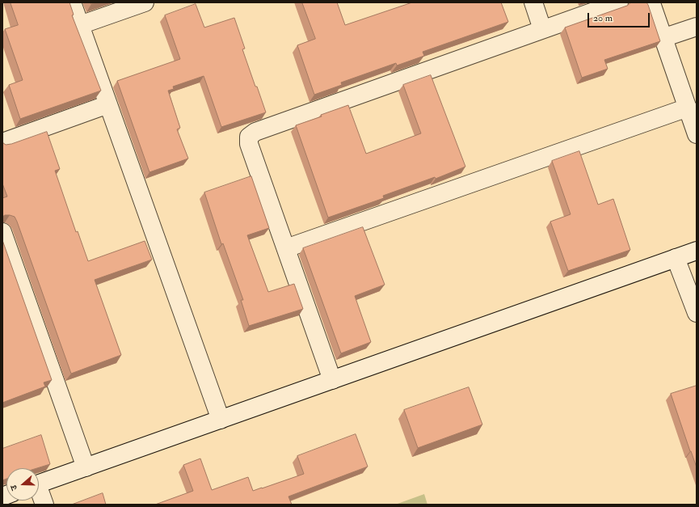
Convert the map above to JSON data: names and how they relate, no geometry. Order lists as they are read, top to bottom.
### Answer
{
  "scale_bar": "20 m",
  "north": "left"
}
